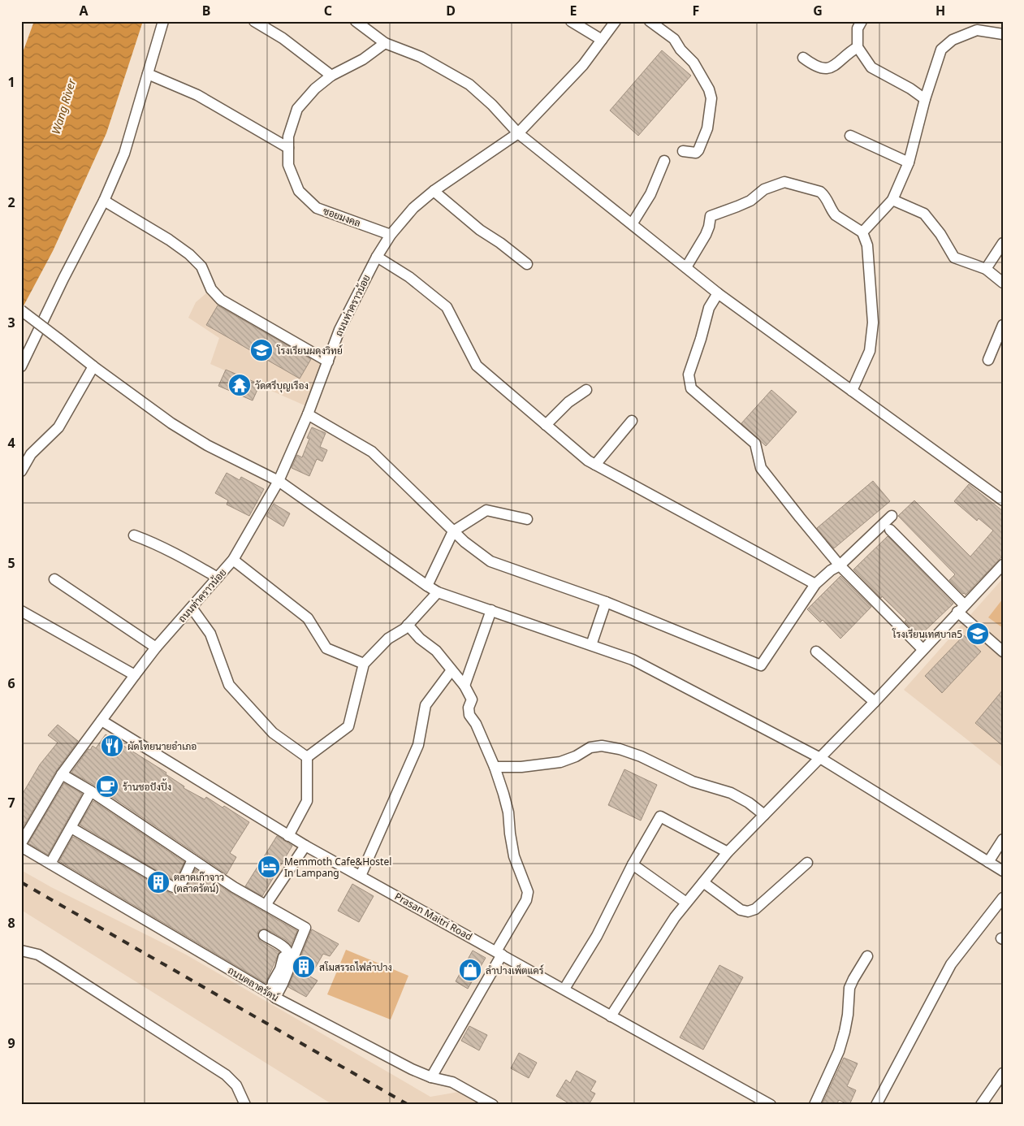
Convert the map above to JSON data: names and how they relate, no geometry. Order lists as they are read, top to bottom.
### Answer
{
  "streets": {
    "street": [
      "ซอยมงคล",
      "ถนนท่าคราวน้อย",
      "Prasan Maitri Road",
      "ถนนตลาดรัตน์"
    ]
  },
  "crossings": [
    ["ซอยมงคล", "ถนนท่าคราวน้อย"],
    ["ถนนท่าคราวน้อย", "Prasan Maitri Road"],
    ["ถนนท่าคราวน้อย", "ถนนตลาดรัตน์"]
  ],
  "water": ["Wang River"],
  "places": {
    "school or university": ["โรงเรียนผดุงวิทย์", "โรงเรียนเทศบาล5"],
    "temple": ["วัดศรีบุญเรือง"],
    "restaurant": ["ผัดไทยนายอำเภอ"],
    "cafe": ["ร้านชอปังปิ้ง"],
    "hotel": ["Memmoth Cafe&Hostel In Lampang"],
    "building": ["ตลาดเก๊าจาว (ตลาดรัตน์)", "สโมสรรถไฟลำปาง"],
    "shop": ["ลำปางเพ็ตแคร์"]
  },
  "grid": {
    "columns": [
      "A",
      "B",
      "C",
      "D",
      "E",
      "F",
      "G",
      "H"
    ],
    "rows": [
      "1",
      "2",
      "3",
      "4",
      "5",
      "6",
      "7",
      "8",
      "9"
    ]
  }
}
